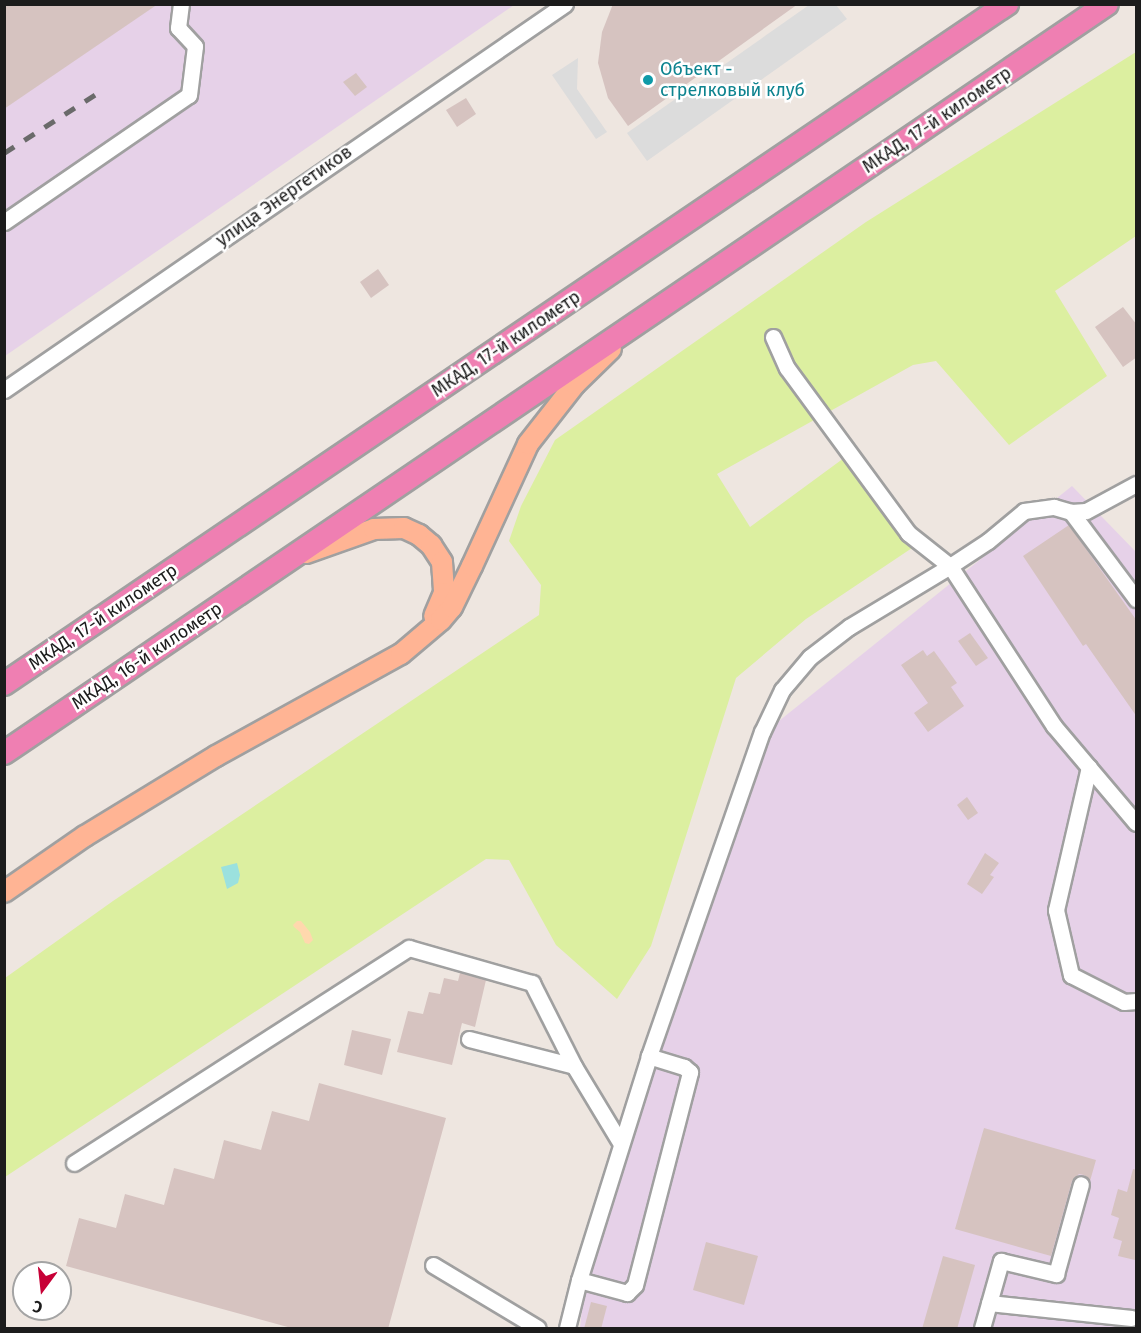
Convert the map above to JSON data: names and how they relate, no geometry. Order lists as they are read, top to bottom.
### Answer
{
  "streets": {
    "highway": ["МКАД, 17-й километр", "МКАД, 16-й километр"],
    "street": ["улица Энергетиков"]
  },
  "crossings": [
    ["МКАД, 17-й километр", "МКАД, 16-й километр"]
  ],
  "places": ["Объект - стрелковый клуб"],
  "north": "bottom"
}
